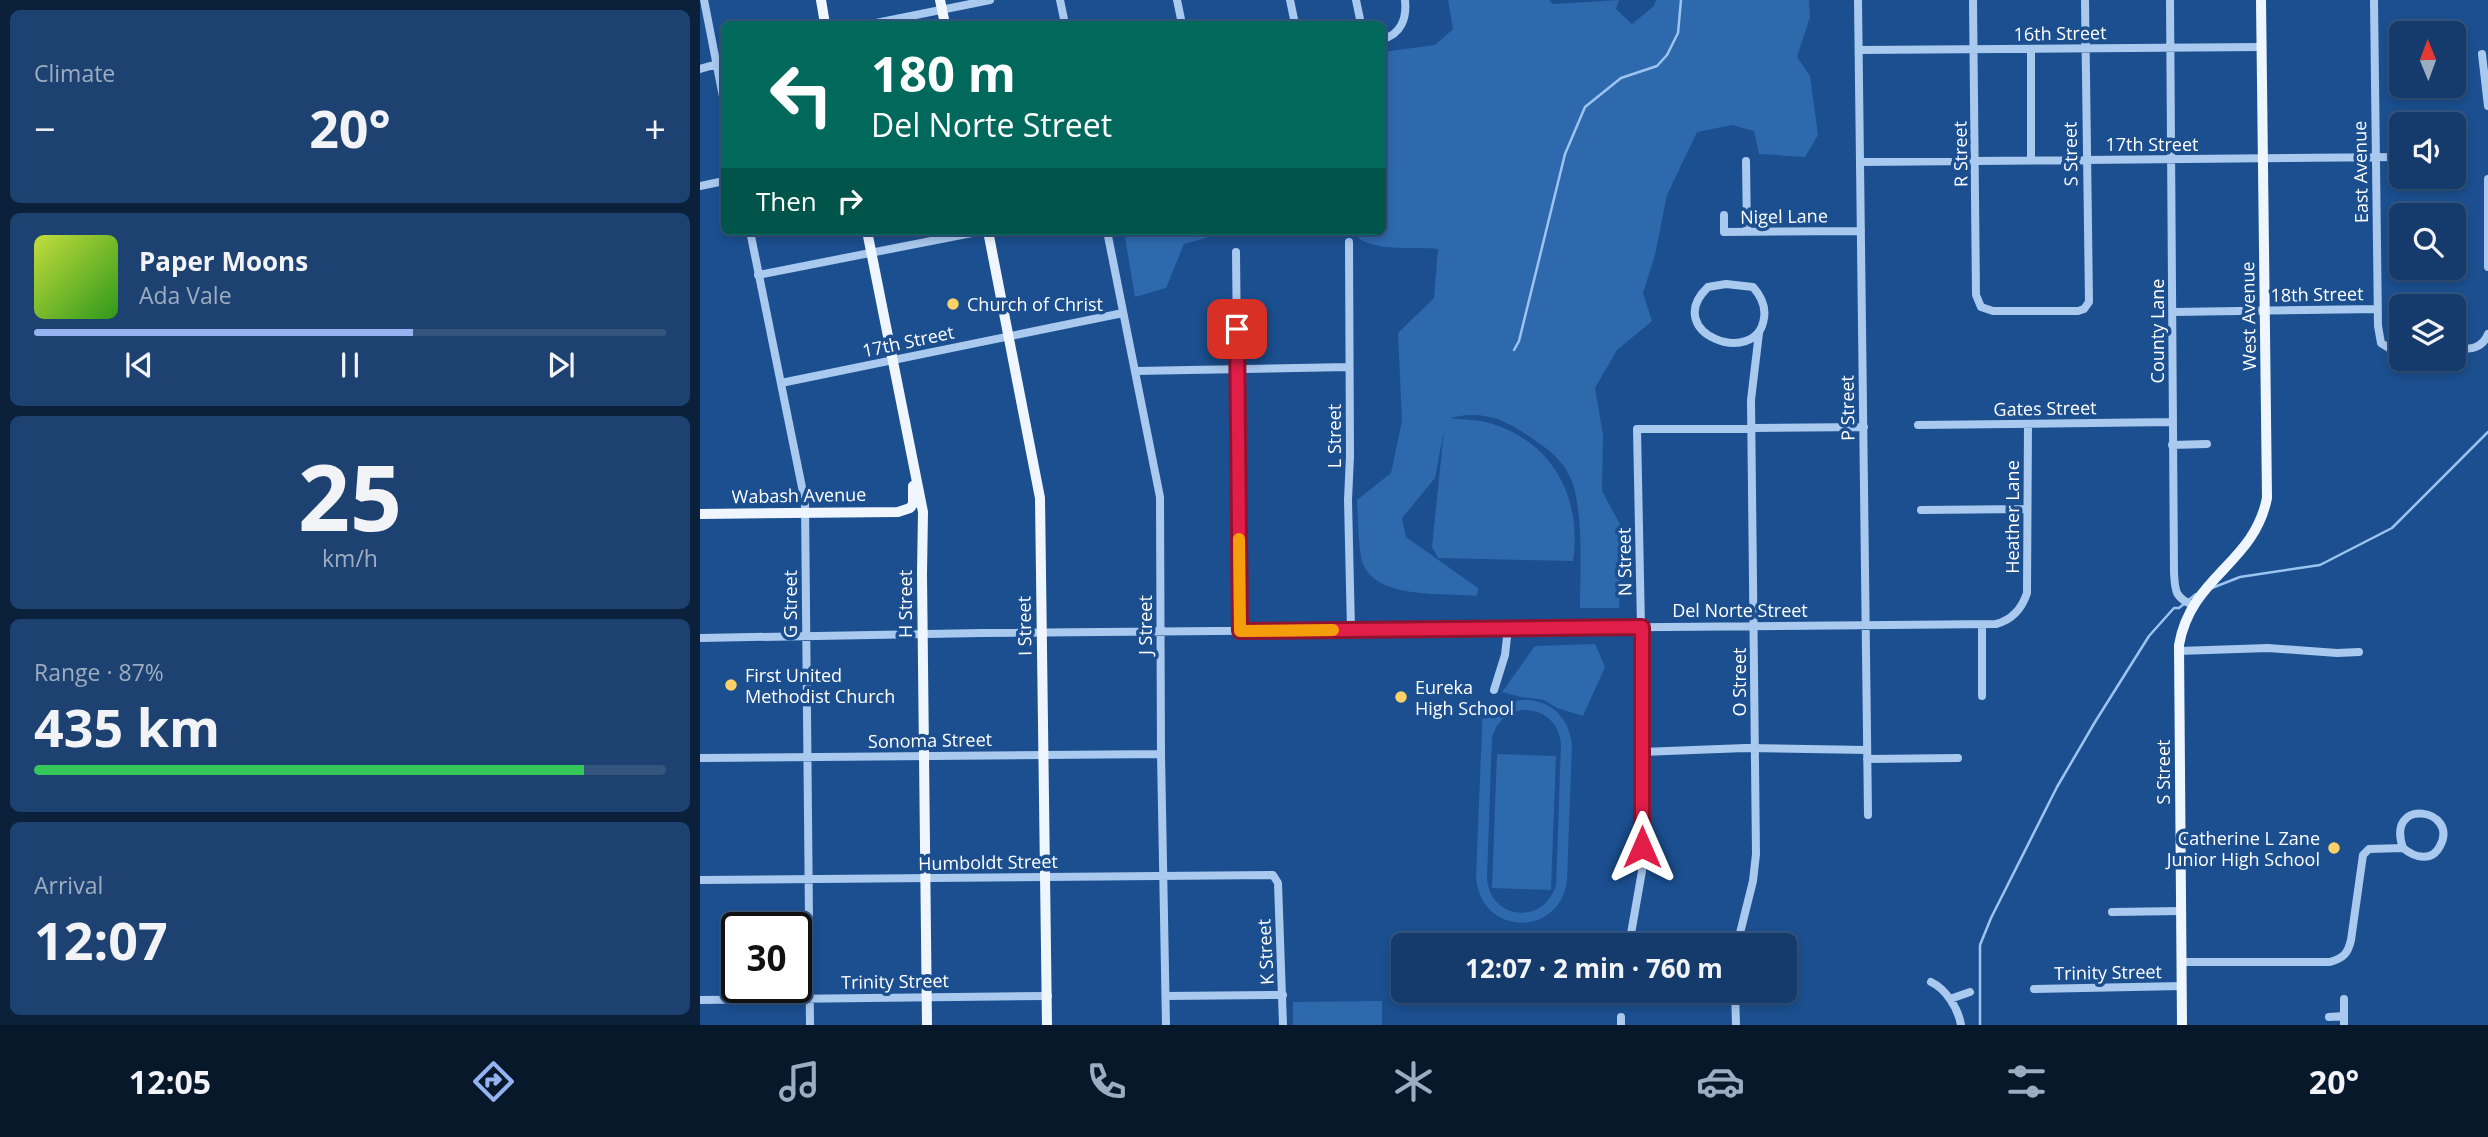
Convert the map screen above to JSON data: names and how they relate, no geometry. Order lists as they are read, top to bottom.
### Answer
{
  "streets": {
    "main road": [
      "S Street",
      "West Avenue",
      "Wabash Avenue",
      "H Street",
      "I Street"
    ],
    "street": [
      "16th Street",
      "17th Street",
      "R Street",
      "East Avenue",
      "Nigel Lane",
      "18th Street",
      "County Lane",
      "P Street",
      "Gates Street",
      "L Street",
      "Heather Lane",
      "N Street",
      "G Street",
      "Del Norte Street",
      "J Street",
      "O Street",
      "Sonoma Street",
      "Humboldt Street",
      "K Street",
      "Trinity Street"
    ]
  },
  "crossings": [
    ["16th Street", "R Street"],
    ["16th Street", "S Street"],
    ["16th Street", "West Avenue"],
    ["16th Street", "County Lane"],
    ["16th Street", "P Street"],
    ["17th Street", "R Street"],
    ["17th Street", "S Street"],
    ["17th Street", "East Avenue"],
    ["17th Street", "West Avenue"],
    ["17th Street", "County Lane"],
    ["17th Street", "P Street"],
    ["17th Street", "G Street"],
    ["17th Street", "H Street"],
    ["17th Street", "J Street"],
    ["17th Street", "I Street"],
    ["R Street", "S Street"],
    ["S Street", "West Avenue"],
    ["S Street", "County Lane"],
    ["S Street", "Trinity Street"],
    ["East Avenue", "18th Street"],
    ["Nigel Lane", "P Street"],
    ["18th Street", "West Avenue"],
    ["18th Street", "County Lane"],
    ["West Avenue", "County Lane"],
    ["County Lane", "Gates Street"],
    ["P Street", "Del Norte Street"],
    ["Gates Street", "Heather Lane"],
    ["L Street", "Del Norte Street"],
    ["Wabash Avenue", "G Street"],
    ["Wabash Avenue", "H Street"],
    ["Heather Lane", "Del Norte Street"],
    ["N Street", "Del Norte Street"],
    ["N Street", "O Street"],
    ["G Street", "Del Norte Street"],
    ["G Street", "Sonoma Street"],
    ["G Street", "Humboldt Street"],
    ["H Street", "Del Norte Street"],
    ["H Street", "Sonoma Street"],
    ["H Street", "Humboldt Street"],
    ["H Street", "Trinity Street"],
    ["Del Norte Street", "J Street"],
    ["Del Norte Street", "I Street"],
    ["Del Norte Street", "O Street"],
    ["J Street", "Sonoma Street"],
    ["J Street", "Humboldt Street"],
    ["I Street", "Sonoma Street"],
    ["I Street", "Humboldt Street"],
    ["I Street", "Trinity Street"],
    ["Humboldt Street", "K Street"]
  ],
  "places": [
    "Church of Christ",
    "First United Methodist Church",
    "Eureka High School",
    "Catherine L Zane Junior High School"
  ],
  "north": "top",
  "page": {
    "tile": [
      "Climate",
      ["25", "km/h"],
      ["Range · 87%", "435 km"],
      ["Arrival", "12:07"]
    ],
    "turn": ["180 m", "Del Norte Street"],
    "heat": ["−", "20°", "+"],
    "then": "Then",
    "song": ["Paper Moons", "Ada Vale"],
    "limit": "30",
    "trip": "12:07 · 2 min · 760 m",
    "tabs": ["12:05", "20°"]
  }
}
